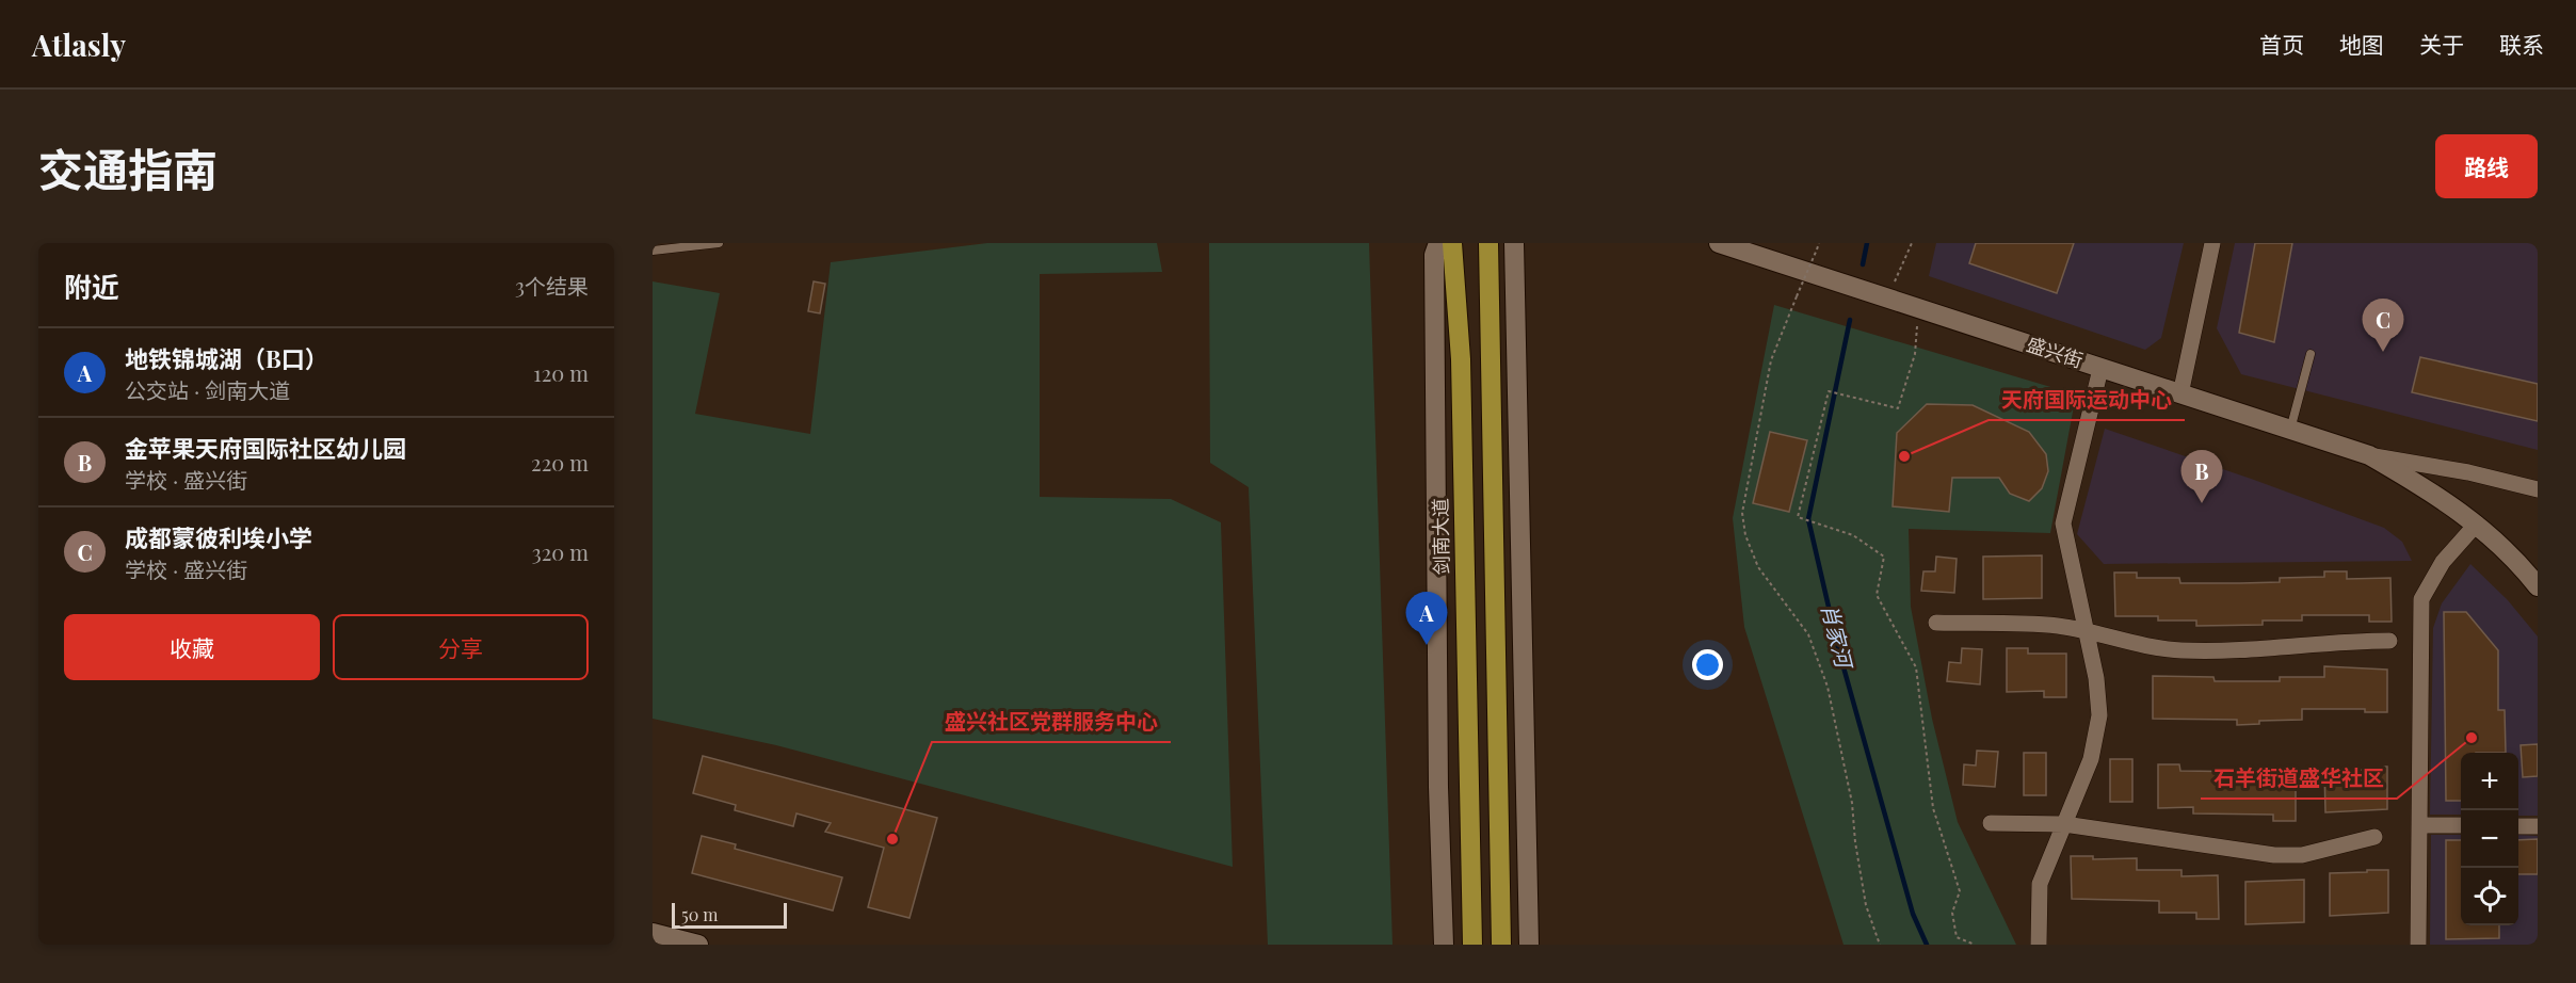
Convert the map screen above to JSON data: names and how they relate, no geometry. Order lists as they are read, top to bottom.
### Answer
{
  "streets": {
    "highway": ["剑南大道"],
    "main road": ["盛兴街"]
  },
  "water": ["肖家河"],
  "places": ["天府国际运动中心", "石羊街道盛华社区", "盛兴社区党群服务中心"],
  "scale_bar": "50 m",
  "page": {
    "header": "Atlasly",
    "nav": [
      "首页",
      "地图",
      "关于",
      "联系"
    ],
    "title": "交通指南",
    "buttons": [
      "路线",
      ["收藏", "分享"]
    ],
    "heading": ["附近", "3个结果"],
    "pins": ["C", "B", "A"],
    "list": [
      {
        "mark": "A",
        "name": "地铁锦城湖（B口）",
        "note": "公交站 · 剑南大道",
        "value": "120 m"
      },
      {
        "mark": "B",
        "name": "金苹果天府国际社区幼儿园",
        "note": "学校 · 盛兴街",
        "value": "220 m"
      },
      {
        "mark": "C",
        "name": "成都蒙彼利埃小学",
        "note": "学校 · 盛兴街",
        "value": "320 m"
      }
    ],
    "map_buttons": ["+", "−"],
    "scale": "50 m"
  }
}
